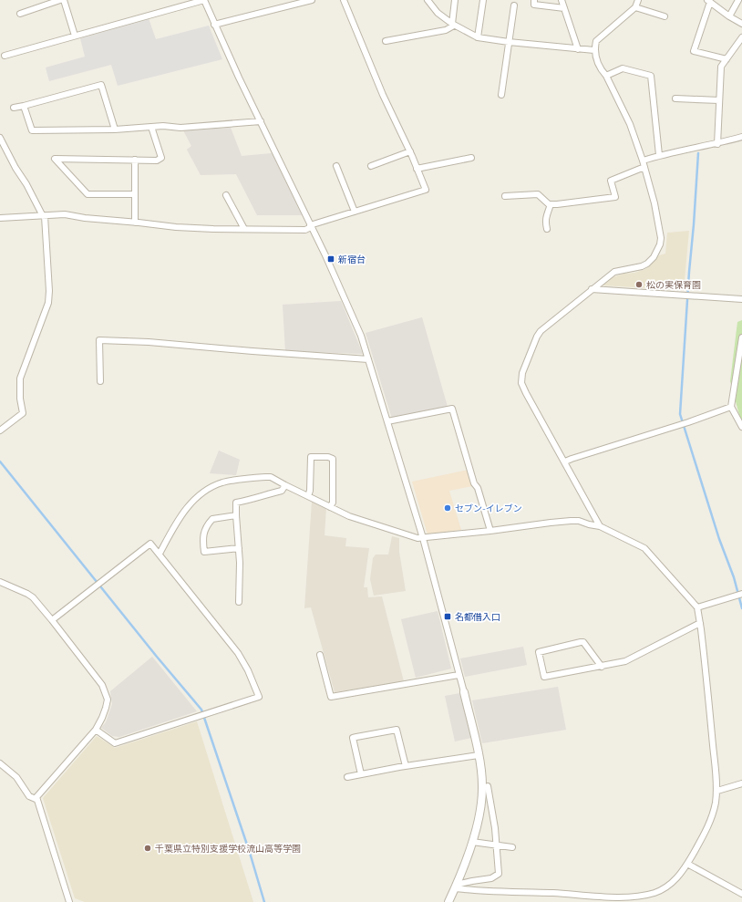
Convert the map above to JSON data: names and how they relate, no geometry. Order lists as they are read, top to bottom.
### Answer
{
  "places": {
    "transit": ["新宿台", "名都借入口"],
    "other": ["松の実保育園", "セブン-イレブン", "千葉県立特別支援学校流山高等学園"]
  }
}
